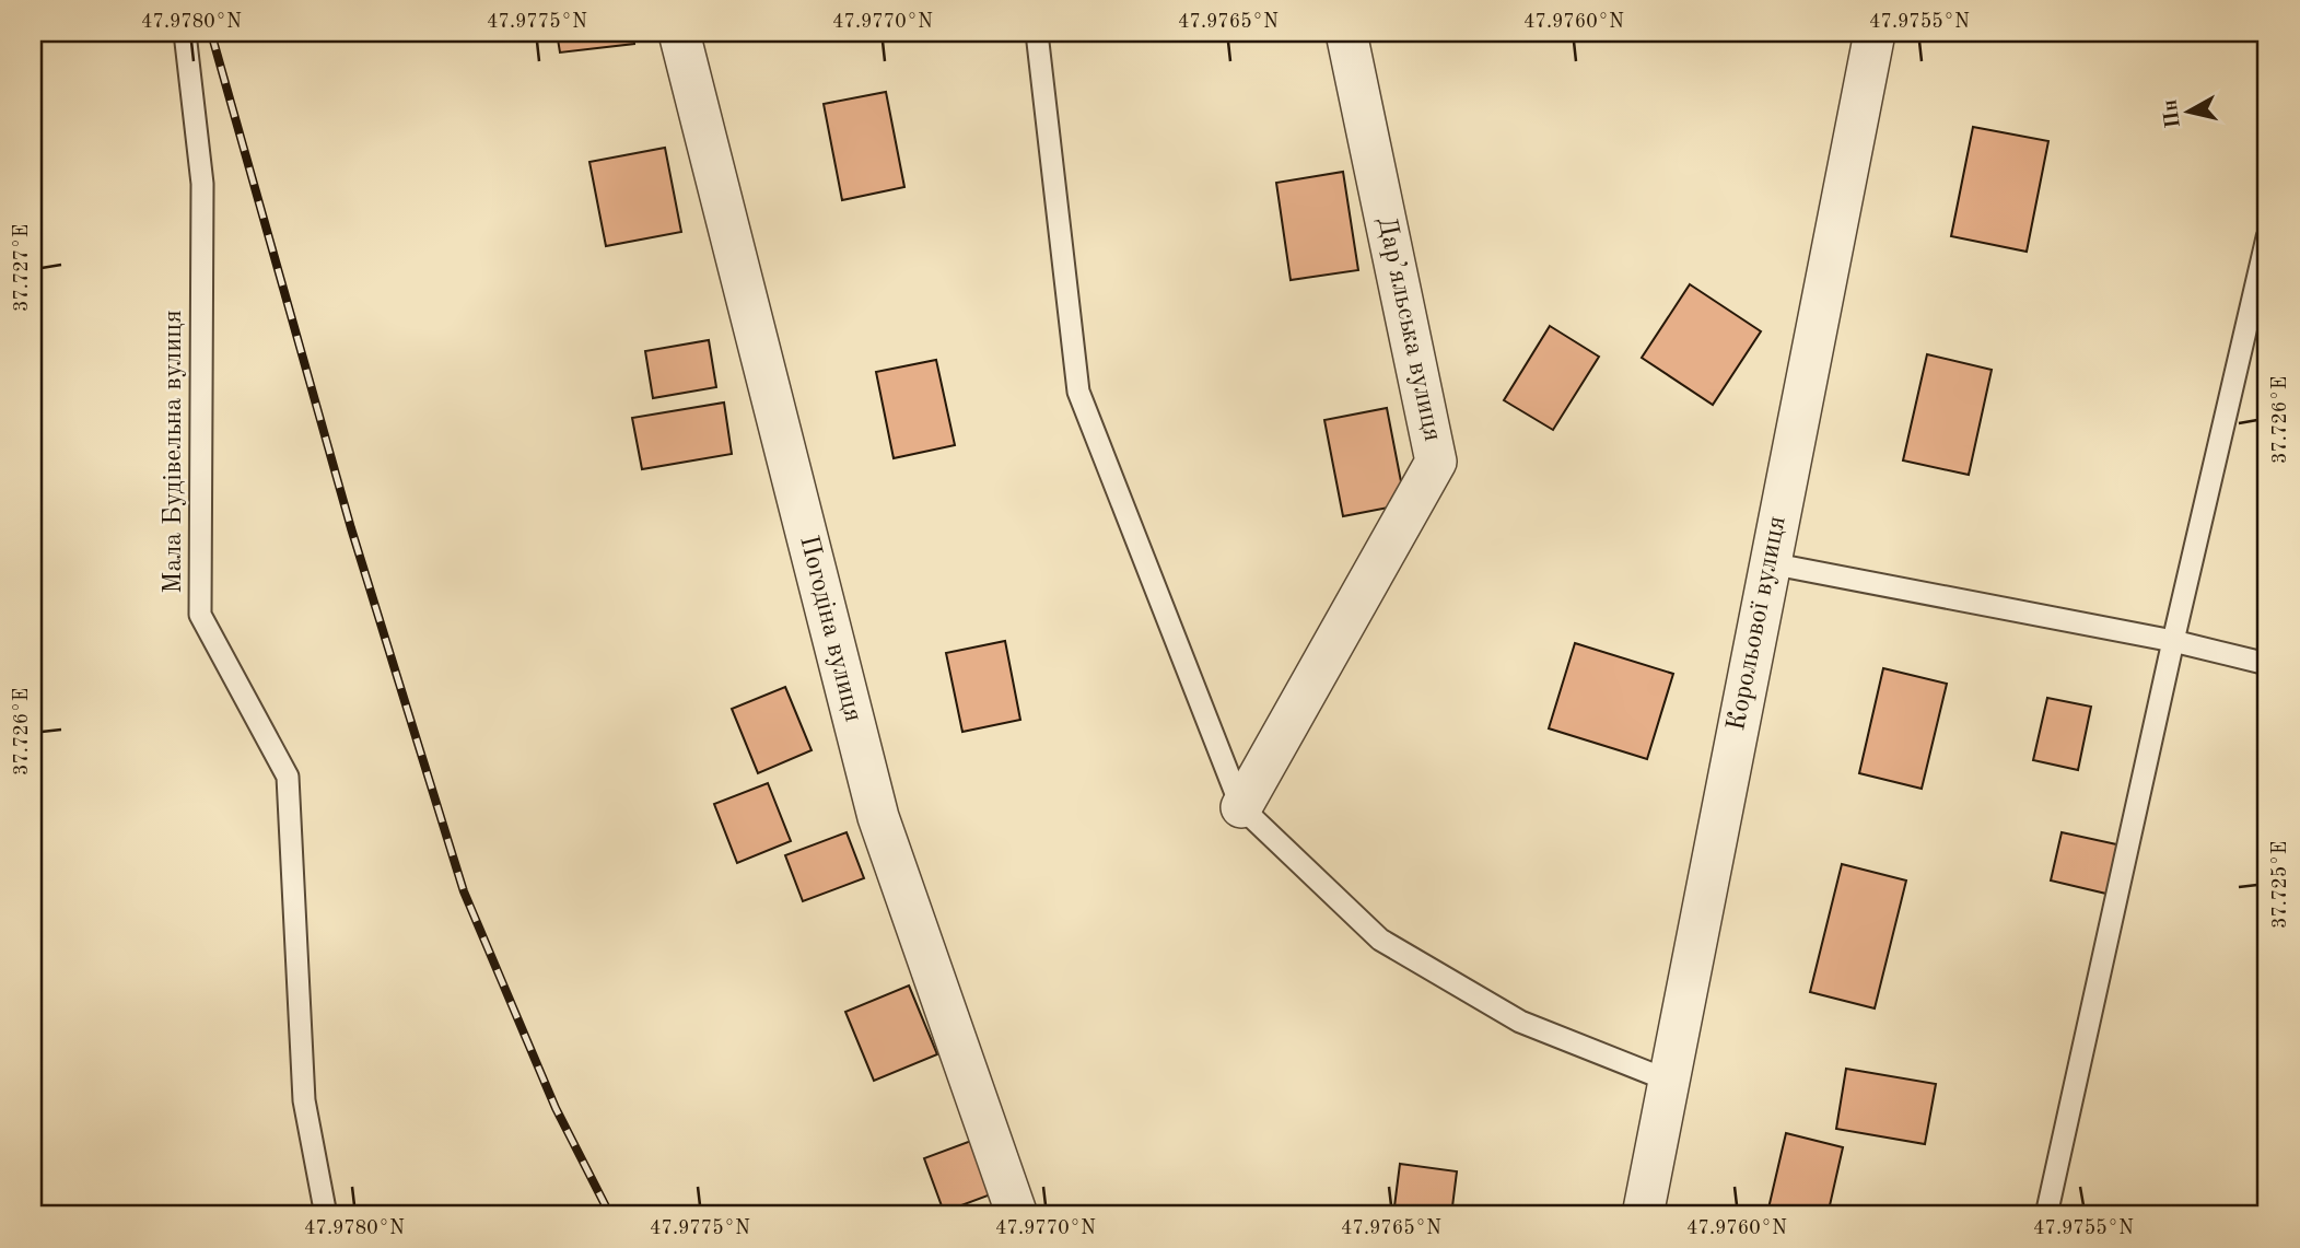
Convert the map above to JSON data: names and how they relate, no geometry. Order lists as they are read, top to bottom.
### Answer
{
  "streets": {
    "street": ["Дар’яльська вулиця", "Корольової вулиця", "Погодіна вулиця"],
    "lane": ["Мала Будівельна вулиця"]
  },
  "north": "left",
  "coordinates": [
    "47.9780°N",
    "47.9775°N",
    "47.9770°N",
    "47.9765°N",
    "47.9760°N",
    "47.9755°N",
    "37.727°E",
    "37.726°E",
    "37.725°E"
  ]
}
